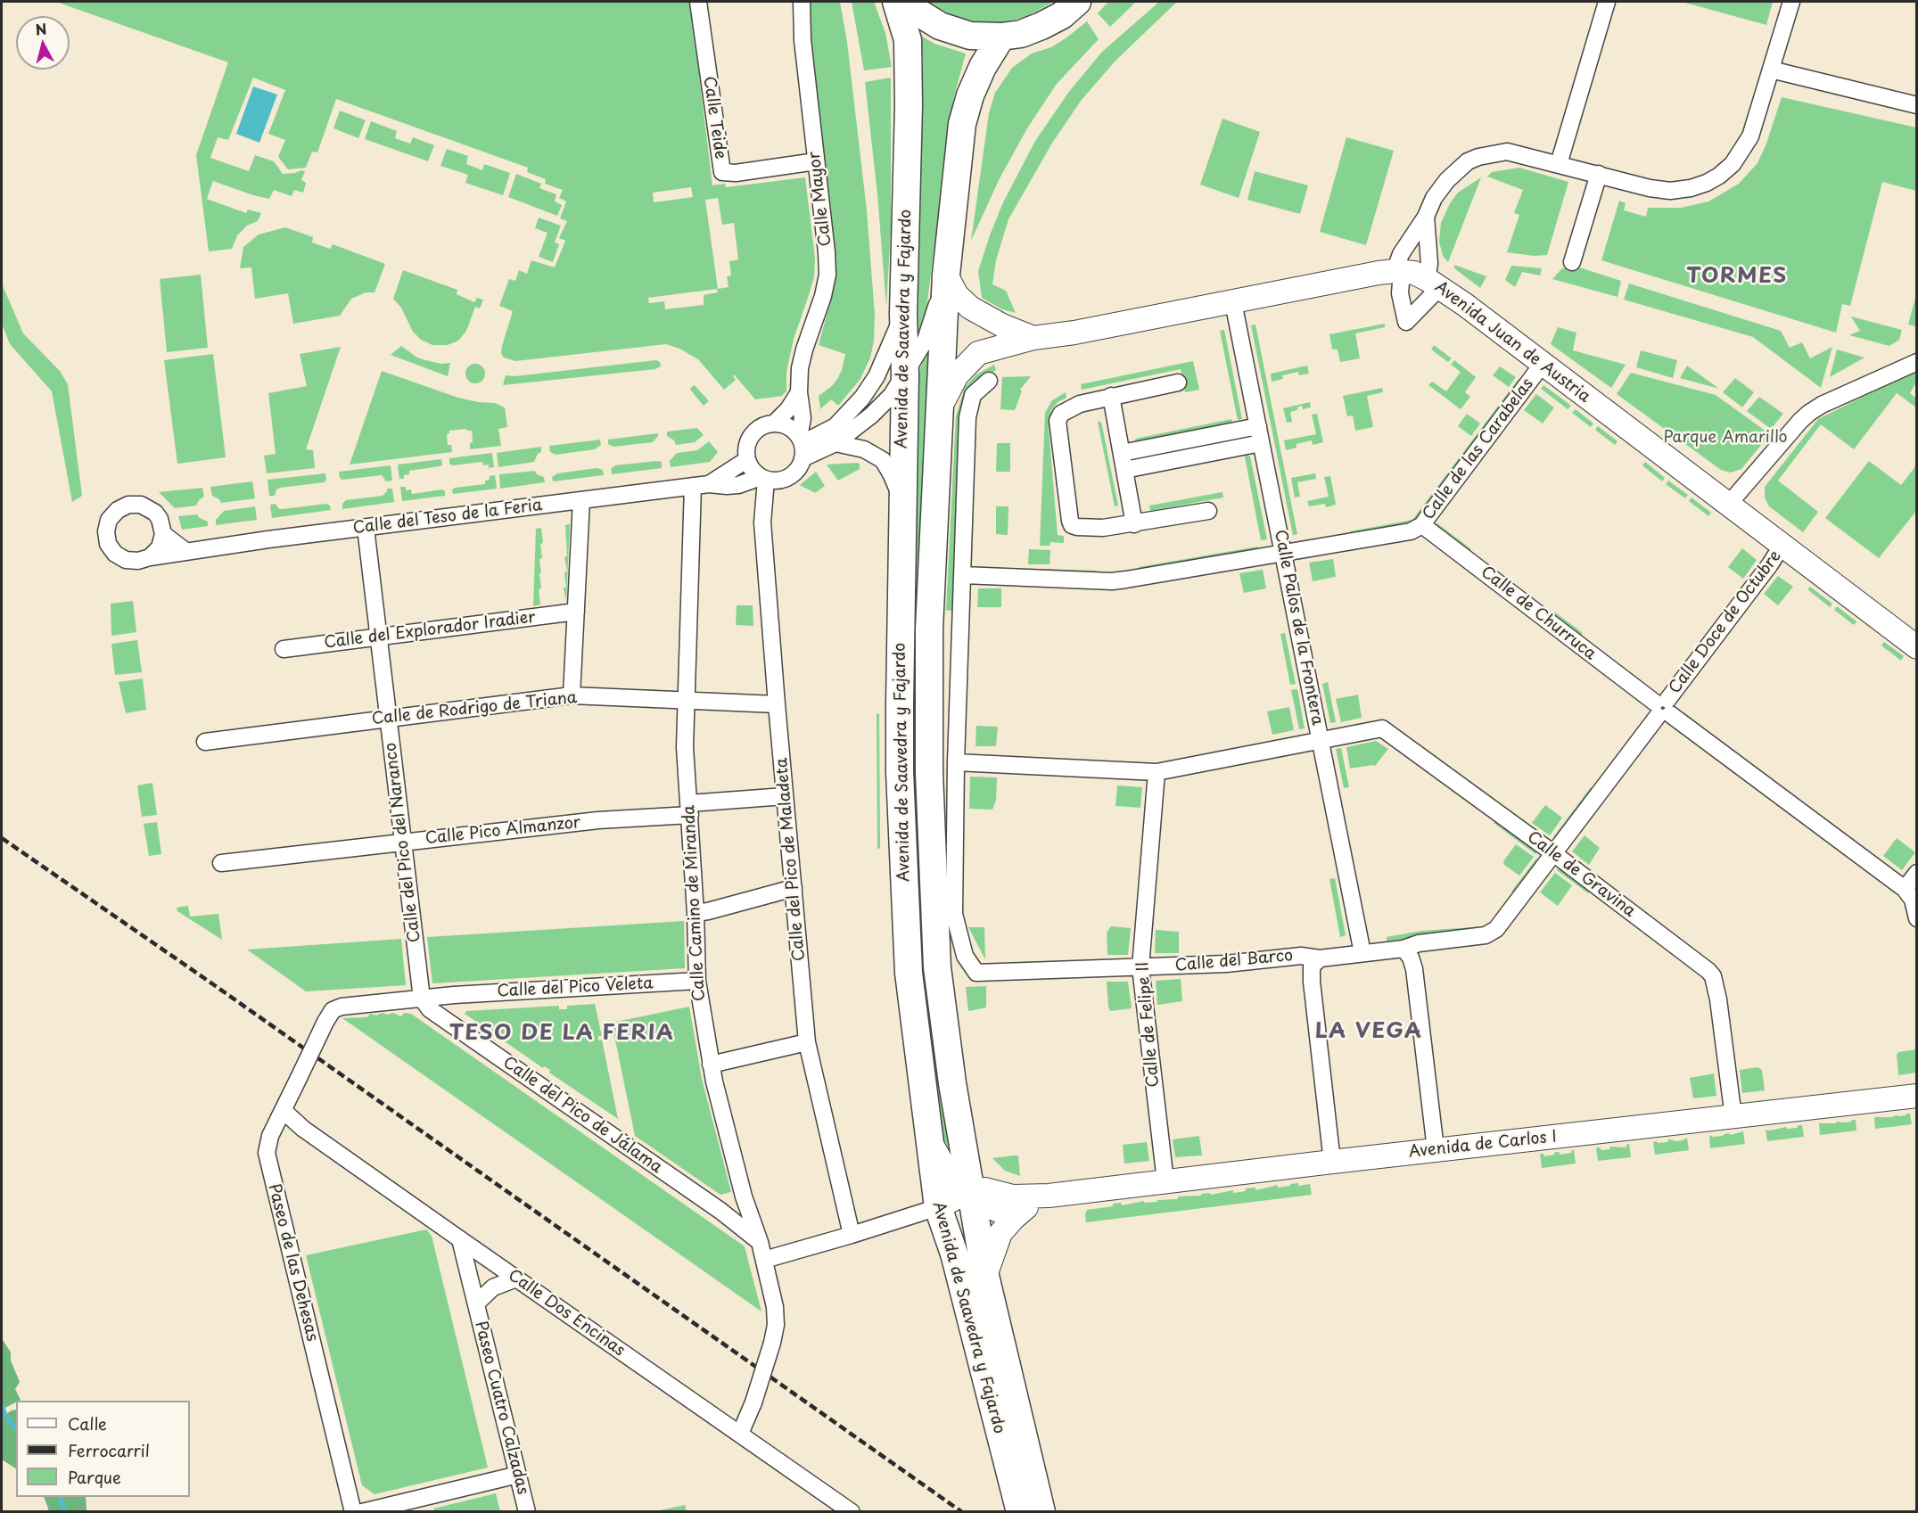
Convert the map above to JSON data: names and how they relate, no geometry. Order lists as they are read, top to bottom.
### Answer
{
  "streets": {
    "highway": ["Avenida de Saavedra y Fajardo"],
    "main road": ["Avenida Juan de Austria", "Avenida de Carlos I"],
    "street": [
      "Calle Teide",
      "Calle Mayor",
      "Calle de las Carabelas",
      "Calle del Teso de la Feria",
      "Calle de Churruca",
      "Calle Doce de Octubre",
      "Calle Palos de la Frontera",
      "Calle del Explorador Iradier",
      "Calle de Rodrigo de Triana",
      "Calle Pico Almanzor",
      "Calle del Pico del Naranco",
      "Calle del Pico de Maladeta",
      "Calle de Gravina",
      "Calle Camino de Miranda",
      "Calle del Barco",
      "Calle del Pico Veleta",
      "Calle de Felipe II",
      "Calle del Pico de Jálama",
      "Paseo de las Dehesas",
      "Calle Dos Encinas",
      "Paseo Cuatro Calzadas"
    ]
  },
  "crossings": [
    ["Calle Teide", "Calle Mayor"],
    ["Calle Mayor", "Calle del Teso de la Feria"],
    ["Calle Mayor", "Calle del Pico de Maladeta"],
    ["Avenida de Saavedra y Fajardo", "Avenida Juan de Austria"],
    ["Avenida de Saavedra y Fajardo", "Avenida de Carlos I"],
    ["Avenida Juan de Austria", "Calle de las Carabelas"],
    ["Avenida Juan de Austria", "Calle Doce de Octubre"],
    ["Avenida Juan de Austria", "Calle Palos de la Frontera"],
    ["Calle de las Carabelas", "Calle de Churruca"],
    ["Calle de las Carabelas", "Calle Palos de la Frontera"],
    ["Calle del Teso de la Feria", "Calle del Pico del Naranco"],
    ["Calle del Teso de la Feria", "Calle del Pico de Maladeta"],
    ["Calle del Teso de la Feria", "Calle Camino de Miranda"],
    ["Calle de Churruca", "Calle Doce de Octubre"],
    ["Calle Doce de Octubre", "Calle Palos de la Frontera"],
    ["Calle Doce de Octubre", "Calle de Gravina"],
    ["Calle Doce de Octubre", "Calle del Barco"],
    ["Calle Palos de la Frontera", "Calle de Gravina"],
    ["Calle Palos de la Frontera", "Calle del Barco"],
    ["Calle del Explorador Iradier", "Calle del Pico del Naranco"],
    ["Calle de Rodrigo de Triana", "Calle del Pico del Naranco"],
    ["Calle de Rodrigo de Triana", "Calle del Pico de Maladeta"],
    ["Calle de Rodrigo de Triana", "Calle Camino de Miranda"],
    ["Calle Pico Almanzor", "Calle del Pico del Naranco"],
    ["Calle Pico Almanzor", "Calle del Pico de Maladeta"],
    ["Calle Pico Almanzor", "Calle Camino de Miranda"],
    ["Calle del Pico del Naranco", "Calle del Pico Veleta"],
    ["Calle del Pico del Naranco", "Calle del Pico de Jálama"],
    ["Calle de Gravina", "Calle del Barco"],
    ["Calle de Gravina", "Calle de Felipe II"],
    ["Calle de Gravina", "Avenida de Carlos I"],
    ["Calle Camino de Miranda", "Calle del Pico Veleta"],
    ["Calle Camino de Miranda", "Calle del Pico de Jálama"],
    ["Calle Camino de Miranda", "Calle Dos Encinas"],
    ["Calle del Barco", "Calle de Felipe II"],
    ["Calle del Pico Veleta", "Calle del Pico de Jálama"],
    ["Calle del Pico Veleta", "Paseo de las Dehesas"],
    ["Calle de Felipe II", "Avenida de Carlos I"],
    ["Paseo de las Dehesas", "Calle Dos Encinas"],
    ["Calle Dos Encinas", "Paseo Cuatro Calzadas"]
  ],
  "districts": ["TORMES", "LA VEGA", "TESO DE LA FERIA"],
  "parks": ["Parque Amarillo"],
  "legend": ["Calle", "Ferrocarril", "Parque"],
  "north": "top"
}
